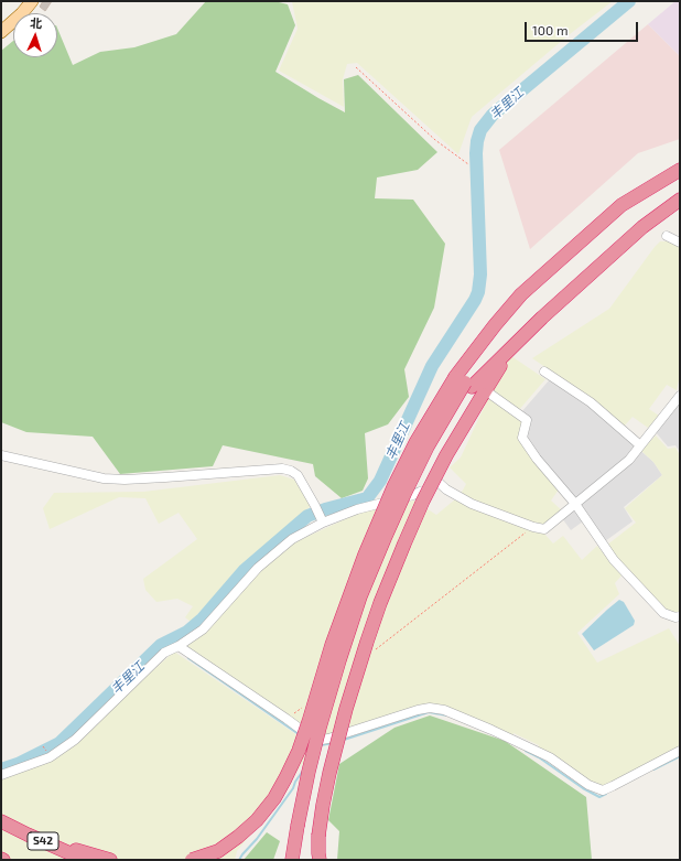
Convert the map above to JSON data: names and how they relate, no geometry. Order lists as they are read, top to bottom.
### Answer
{
  "streets": {
    "highway": ["S42"]
  },
  "water": ["丰里江"],
  "scale_bar": "100 m",
  "north": "top"
}
